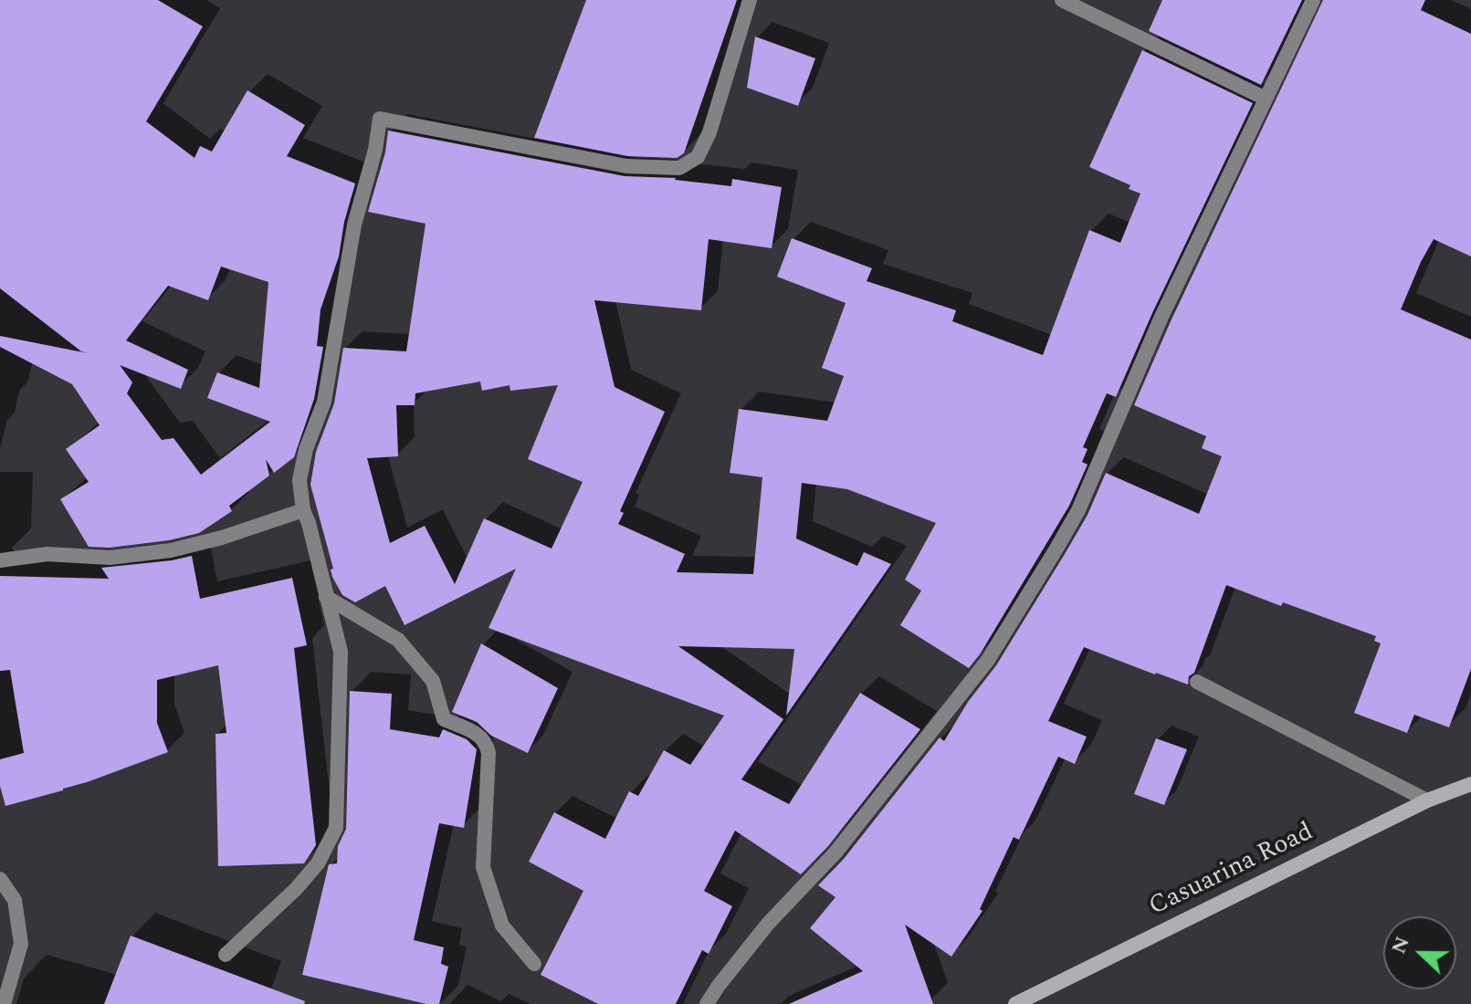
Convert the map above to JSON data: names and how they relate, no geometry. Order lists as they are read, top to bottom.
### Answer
{
  "streets": {
    "street": ["Casuarina Road"]
  },
  "north": "left"
}
